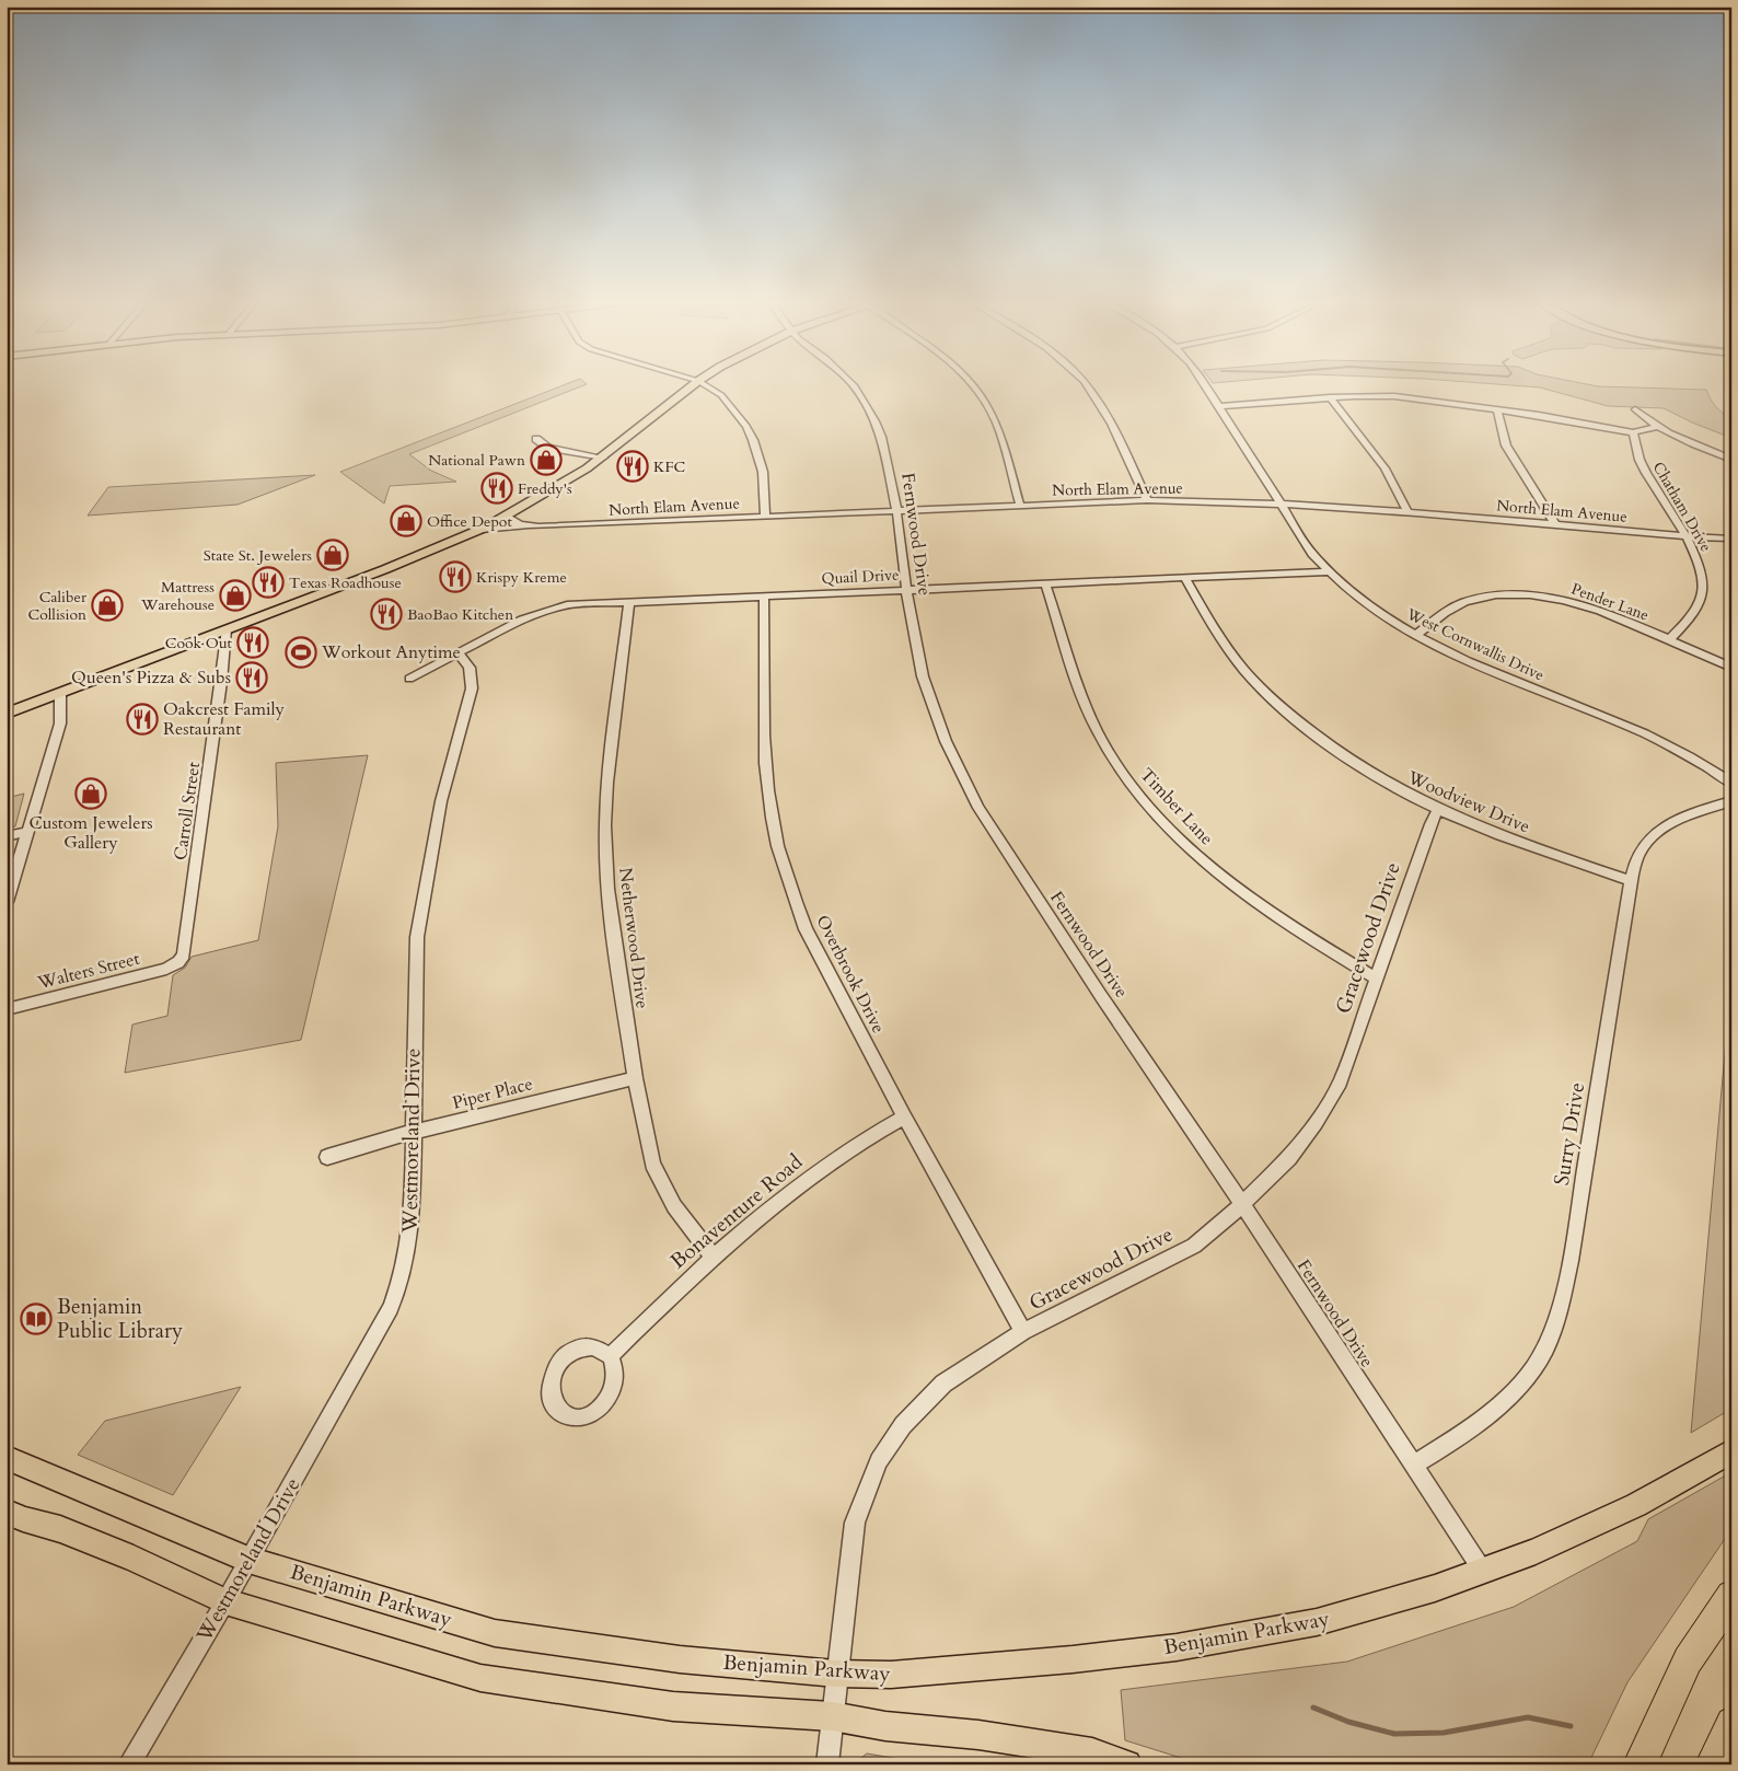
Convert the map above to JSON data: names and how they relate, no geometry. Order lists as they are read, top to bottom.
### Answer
{
  "streets": {
    "main road": ["Benjamin Parkway"],
    "street": [
      "North Elam Avenue",
      "Chatham Drive",
      "Fernwood Drive",
      "Quail Drive",
      "Pender Lane",
      "West Cornwallis Drive",
      "Woodview Drive",
      "Timber Lane",
      "Carroll Street",
      "Netherwood Drive",
      "Gracewood Drive",
      "Walters Street",
      "Overbrook Drive",
      "Piper Place",
      "Surry Drive",
      "Westmoreland Drive",
      "Bonaventure Road"
    ]
  },
  "crossings": [
    ["North Elam Avenue", "Chatham Drive"],
    ["North Elam Avenue", "Fernwood Drive"],
    ["North Elam Avenue", "West Cornwallis Drive"],
    ["Chatham Drive", "Pender Lane"],
    ["Fernwood Drive", "Quail Drive"],
    ["Fernwood Drive", "Gracewood Drive"],
    ["Fernwood Drive", "Surry Drive"],
    ["Fernwood Drive", "Benjamin Parkway"],
    ["Quail Drive", "West Cornwallis Drive"],
    ["Quail Drive", "Woodview Drive"],
    ["Quail Drive", "Timber Lane"],
    ["Quail Drive", "Netherwood Drive"],
    ["Quail Drive", "Overbrook Drive"],
    ["Quail Drive", "Westmoreland Drive"],
    ["Pender Lane", "West Cornwallis Drive"],
    ["Woodview Drive", "Gracewood Drive"],
    ["Woodview Drive", "Surry Drive"],
    ["Timber Lane", "Gracewood Drive"],
    ["Carroll Street", "Walters Street"],
    ["Netherwood Drive", "Piper Place"],
    ["Netherwood Drive", "Bonaventure Road"],
    ["Gracewood Drive", "Overbrook Drive"],
    ["Gracewood Drive", "Benjamin Parkway"],
    ["Overbrook Drive", "Bonaventure Road"],
    ["Piper Place", "Westmoreland Drive"],
    ["Westmoreland Drive", "Benjamin Parkway"]
  ],
  "places": {
    "shop": [
      "National Pawn",
      "Office Depot",
      "State St. Jewelers",
      "Mattress Warehouse",
      "Caliber Collision",
      "Custom Jewelers Gallery"
    ],
    "restaurant": [
      "KFC",
      "Freddy's",
      "Krispy Kreme",
      "Texas Roadhouse",
      "BaoBao Kitchen",
      "Cook Out",
      "Queen's Pizza & Subs",
      "Oakcrest Family Restaurant"
    ],
    "sports": ["Workout Anytime"],
    "library": ["Benjamin Public Library"]
  }
}
